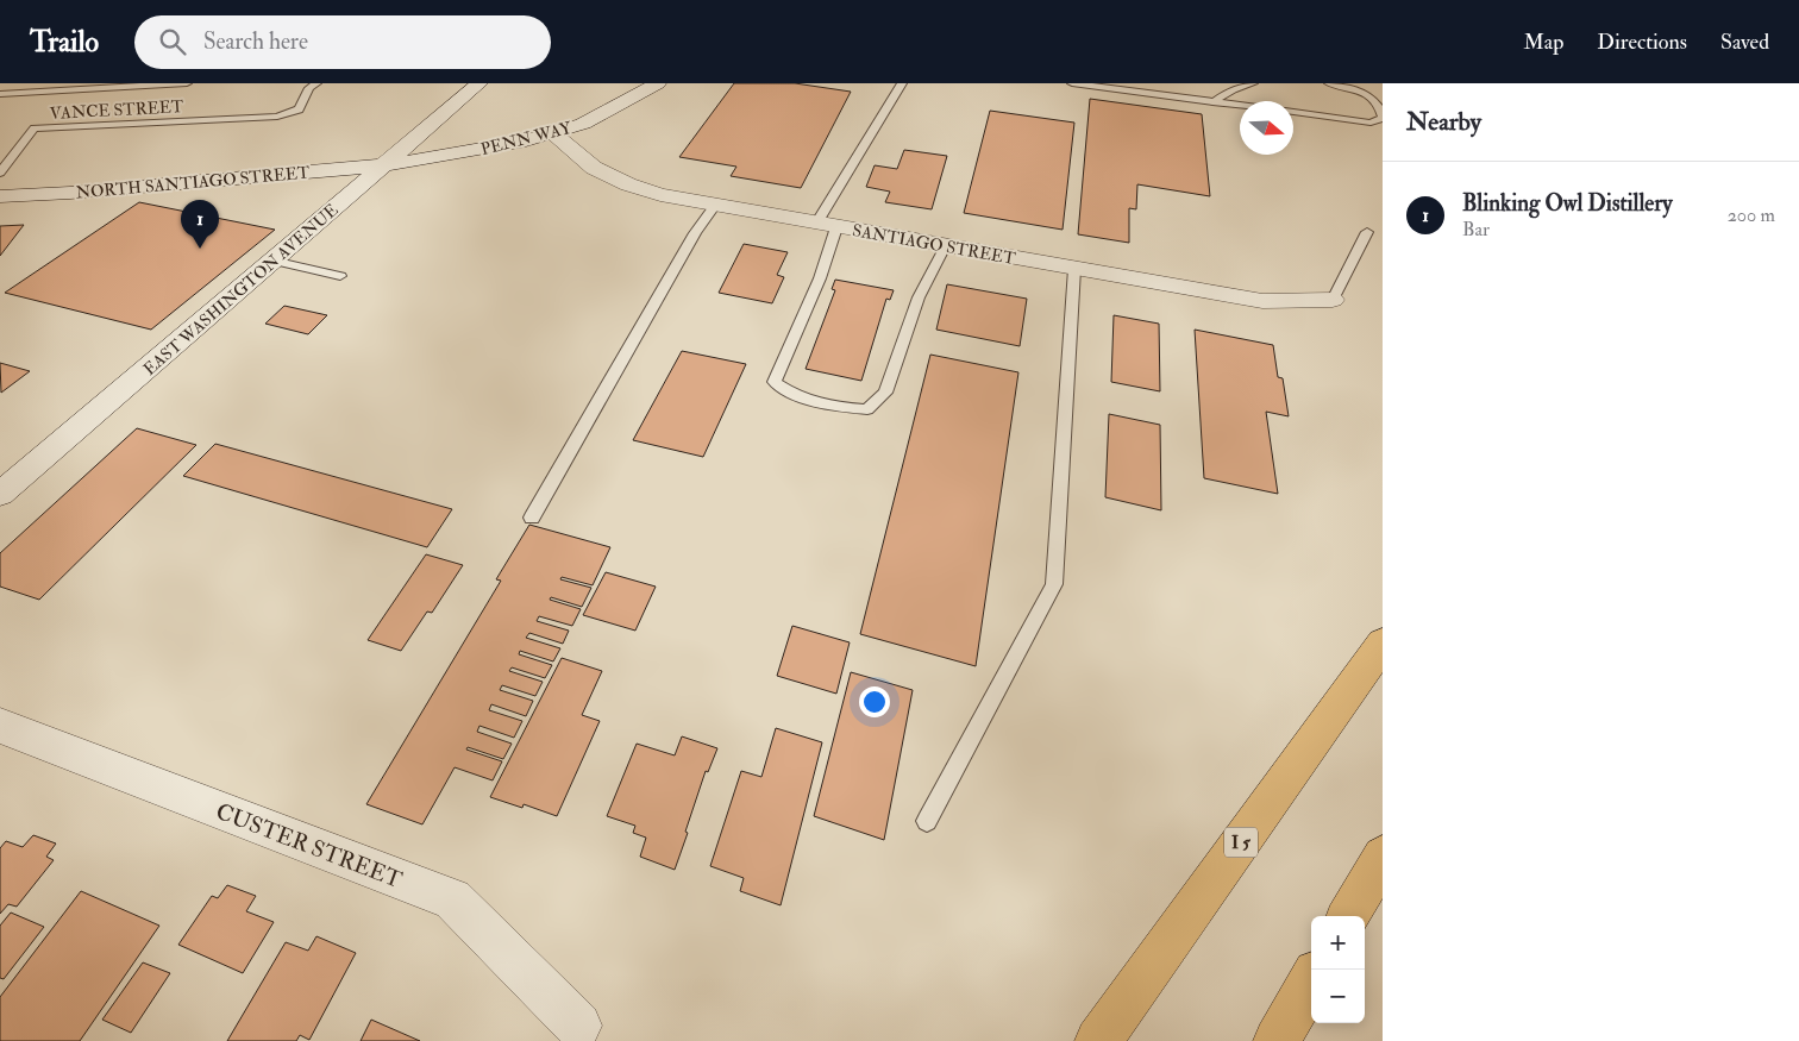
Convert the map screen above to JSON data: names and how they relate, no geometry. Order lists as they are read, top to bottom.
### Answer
{
  "streets": {
    "highway": ["I 5"],
    "street": [
      "PENN WAY",
      "NORTH SANTIAGO STREET",
      "SANTIAGO STREET",
      "EAST WASHINGTON AVENUE",
      "CUSTER STREET"
    ],
    "lane": ["VANCE STREET"]
  },
  "crossings": [
    ["PENN WAY", "NORTH SANTIAGO STREET"],
    ["PENN WAY", "SANTIAGO STREET"],
    ["PENN WAY", "EAST WASHINGTON AVENUE"],
    ["NORTH SANTIAGO STREET", "EAST WASHINGTON AVENUE"]
  ],
  "north": "right",
  "page": {
    "header": "Trailo",
    "search": "Search here",
    "nav": ["Map", "Directions", "Saved"],
    "heading": "Nearby",
    "list": [
      {
        "mark": "1",
        "name": "Blinking Owl Distillery",
        "note": "Bar",
        "value": "200 m"
      }
    ],
    "pins": "1",
    "map_buttons": ["+", "−"]
  }
}
